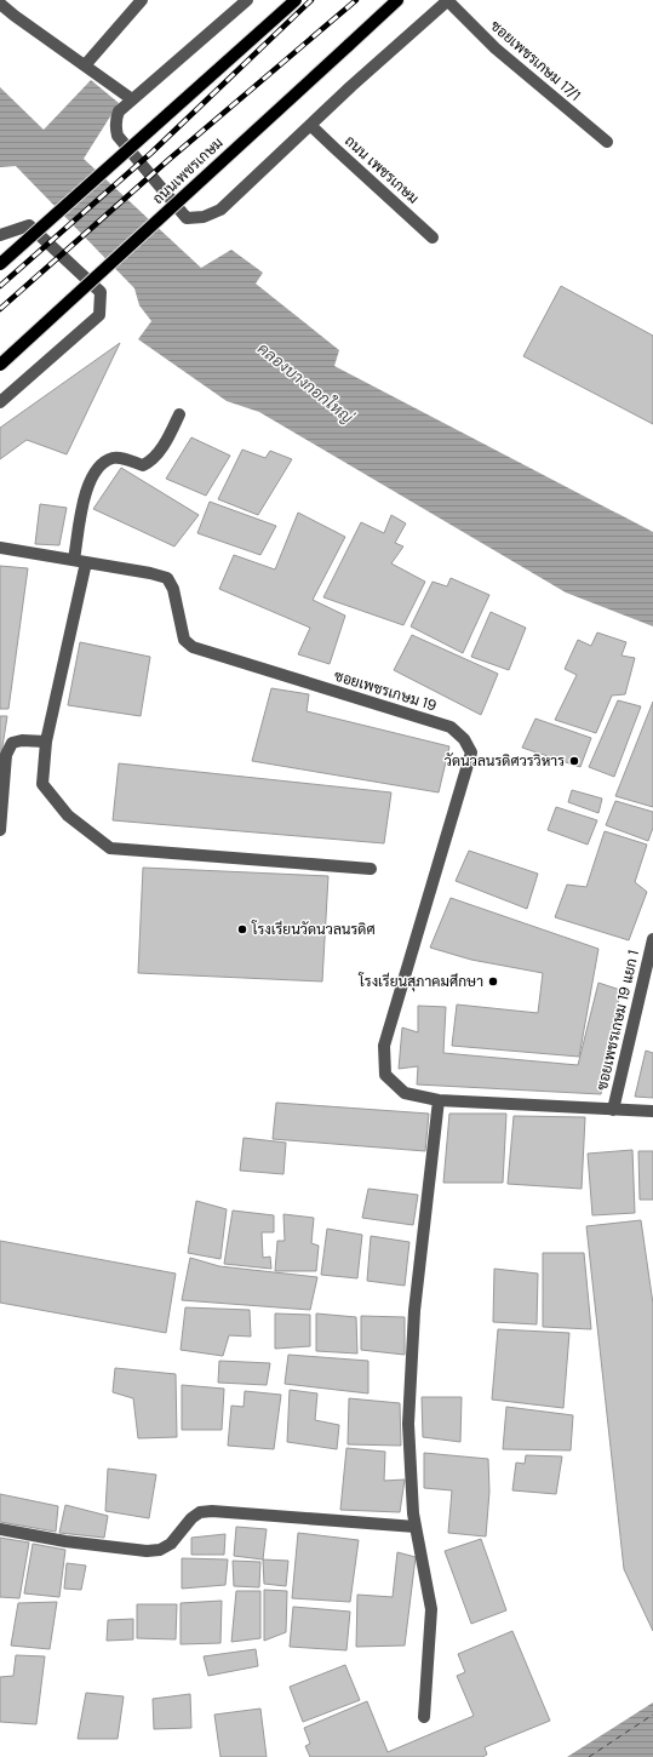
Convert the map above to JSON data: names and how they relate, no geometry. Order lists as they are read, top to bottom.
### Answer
{
  "streets": {
    "main road": ["ถนนเพชรเกษม"],
    "street": [
      "ซอยเพชรเกษม 17/1",
      "ถนน เพชรเกษม",
      "ซอยเพชรเกษม 19",
      "ซอยเพชรเกษม 19 แยก 1"
    ]
  },
  "water": ["คลองบางกอกใหญ่"],
  "places": ["วัดนวลนรดิศวรวิหาร", "โรงเรียนวัดนวลนรดิศ", "โรงเรียนสุภาคมศึกษา"]
}
